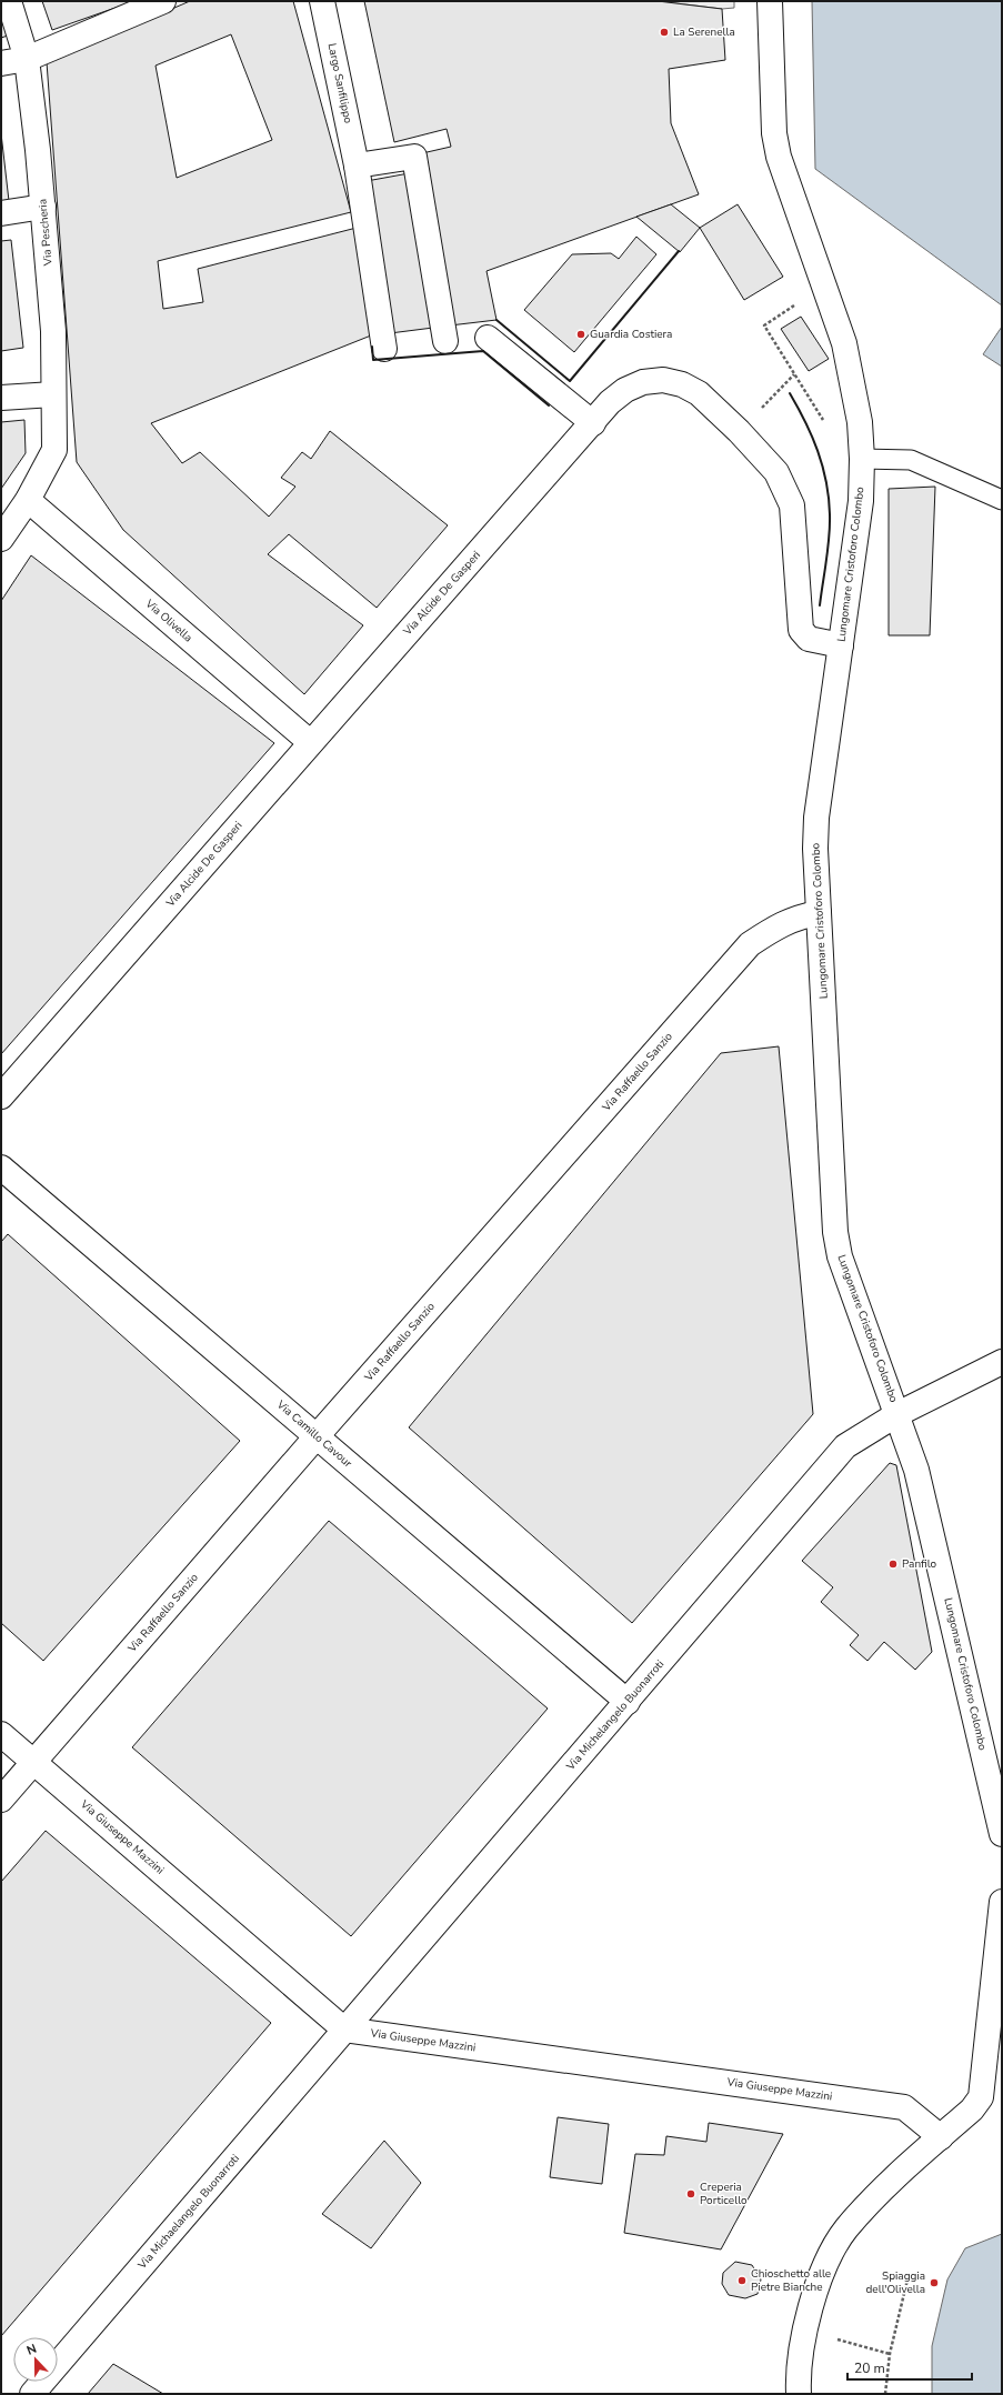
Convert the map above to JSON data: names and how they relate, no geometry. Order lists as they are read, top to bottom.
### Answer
{
  "streets": {
    "street": [
      "Largo Sanfilippo",
      "Via Pescheria",
      "Lungomare Cristoforo Colombo",
      "Via Alcide De Gasperi",
      "Via Olivella",
      "Via Raffaello Sanzio",
      "Via Camillo Cavour",
      "Via Michelangelo Buonarroti",
      "Via Giuseppe Mazzini",
      "Via Michaelangelo Buonarroti"
    ]
  },
  "crossings": [
    ["Via Pescheria", "Via Olivella"],
    ["Lungomare Cristoforo Colombo", "Via Alcide De Gasperi"],
    ["Lungomare Cristoforo Colombo", "Via Raffaello Sanzio"],
    ["Lungomare Cristoforo Colombo", "Via Michelangelo Buonarroti"],
    ["Via Alcide De Gasperi", "Via Olivella"],
    ["Via Raffaello Sanzio", "Via Camillo Cavour"],
    ["Via Raffaello Sanzio", "Via Giuseppe Mazzini"],
    ["Via Camillo Cavour", "Via Michelangelo Buonarroti"],
    ["Via Michelangelo Buonarroti", "Via Giuseppe Mazzini"],
    ["Via Michelangelo Buonarroti", "Via Michaelangelo Buonarroti"],
    ["Via Giuseppe Mazzini", "Via Michaelangelo Buonarroti"]
  ],
  "places": [
    "La Serenella",
    "Guardia Costiera",
    "Panfilo",
    "Creperia Porticello",
    "Chioschetto alle Pietre Bianche",
    "Spiaggia dell'Olivella"
  ],
  "scale_bar": "20 m",
  "north": "top"
}
